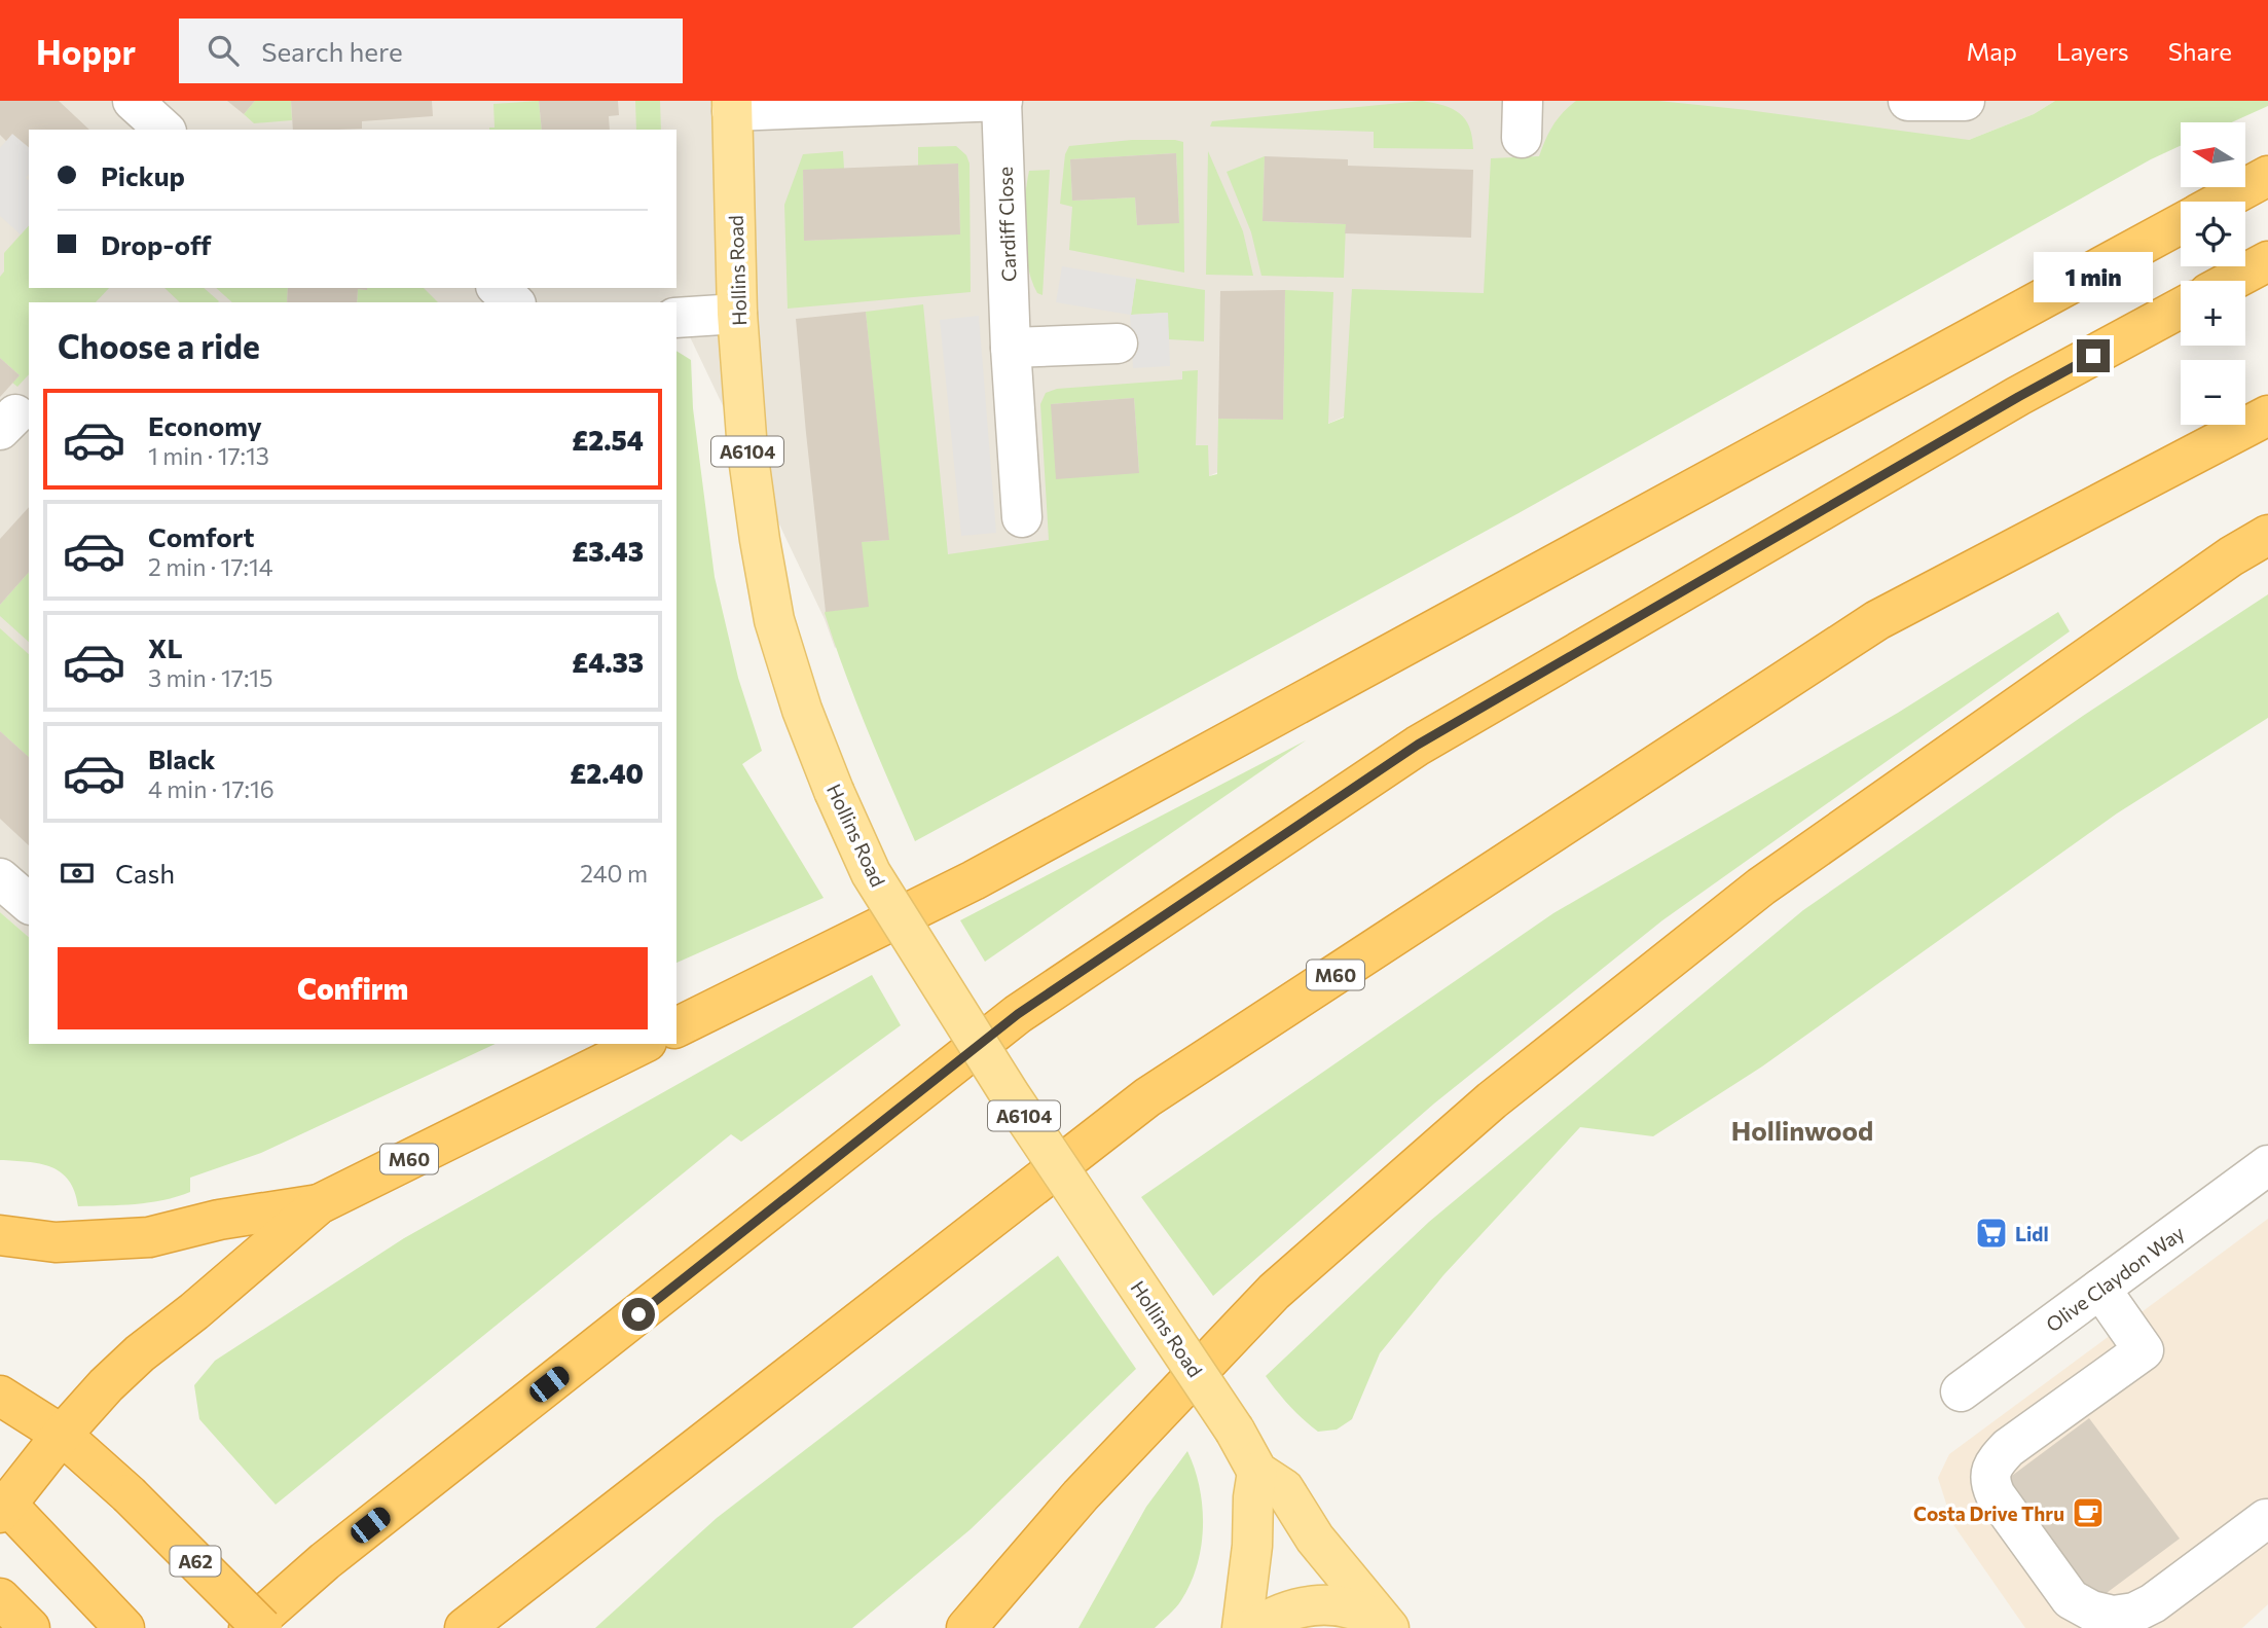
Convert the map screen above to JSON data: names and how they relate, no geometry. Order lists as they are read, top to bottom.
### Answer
{
  "streets": {
    "highway": ["M60", "A62"],
    "main road": ["Hollins Road", "A6104"],
    "street": ["Cardiff Close", "Olive Claydon Way"]
  },
  "crossings": [
    ["M60", "A62"]
  ],
  "districts": ["Hollinwood"],
  "places": {
    "supermarket": ["Lidl"],
    "cafe": ["Costa Drive Thru"]
  },
  "north": "left",
  "page": {
    "header": "Hoppr",
    "search": "Search here",
    "nav": ["Map", "Layers", "Share"],
    "map_buttons": ["+", "−"],
    "banner": ["Pickup", "Drop-off"],
    "bubble": "1 min",
    "heading": "Choose a ride",
    "list": [
      {
        "name": "Economy",
        "note": "1 min · 17:13",
        "value": "£2.54"
      },
      {
        "name": "Comfort",
        "note": "2 min · 17:14",
        "value": "£3.43"
      },
      {
        "name": "XL",
        "note": "3 min · 17:15",
        "value": "£4.33"
      },
      {
        "name": "Black",
        "note": "4 min · 17:16",
        "value": "£2.40"
      }
    ],
    "pay": ["Cash", "240 m"],
    "buttons": "Confirm"
  }
}
